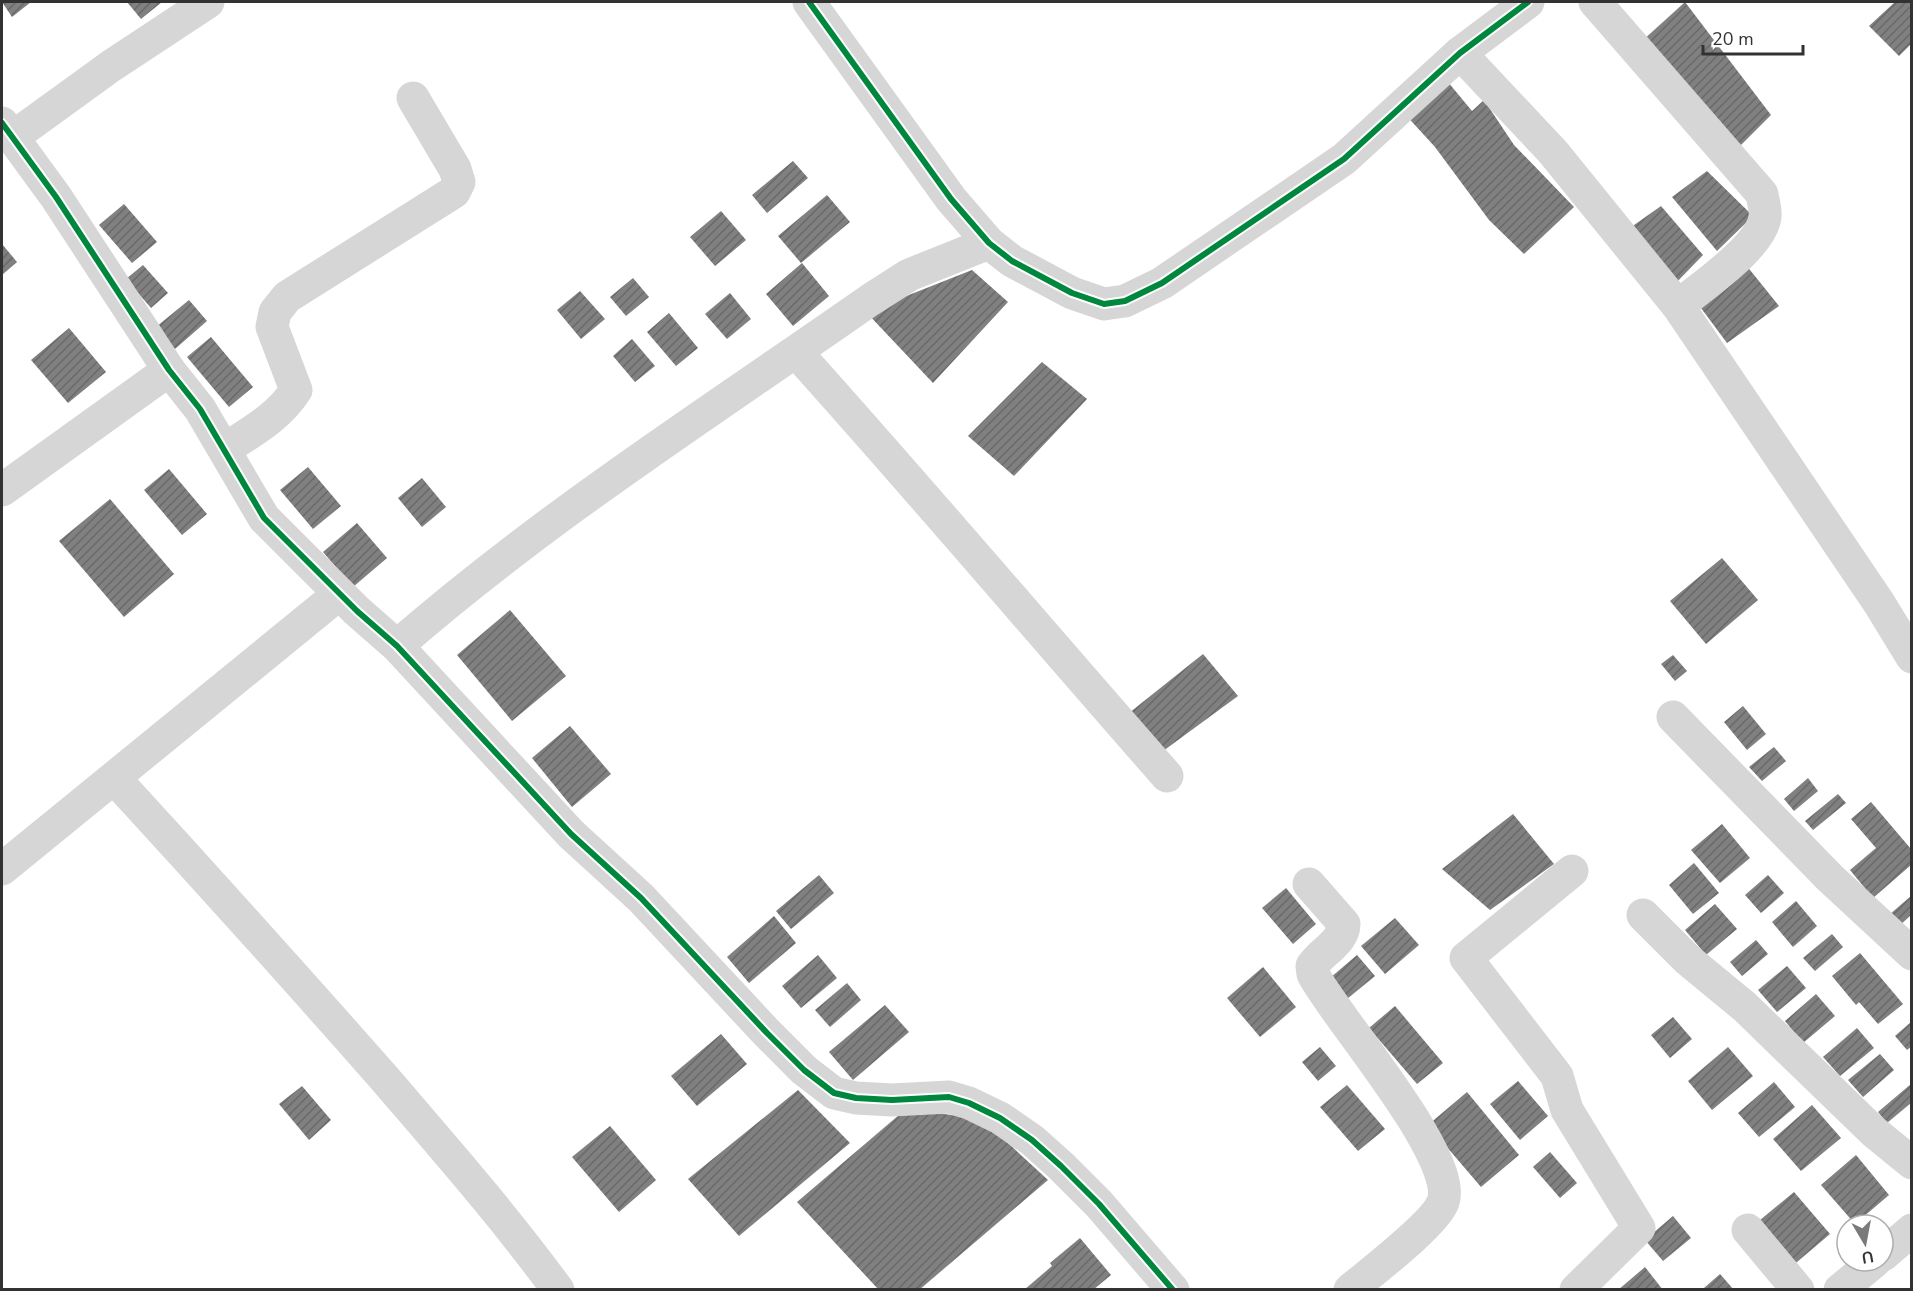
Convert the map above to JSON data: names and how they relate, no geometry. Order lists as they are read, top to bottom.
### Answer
{
  "scale_bar": "20 m",
  "north": "bottom"
}
